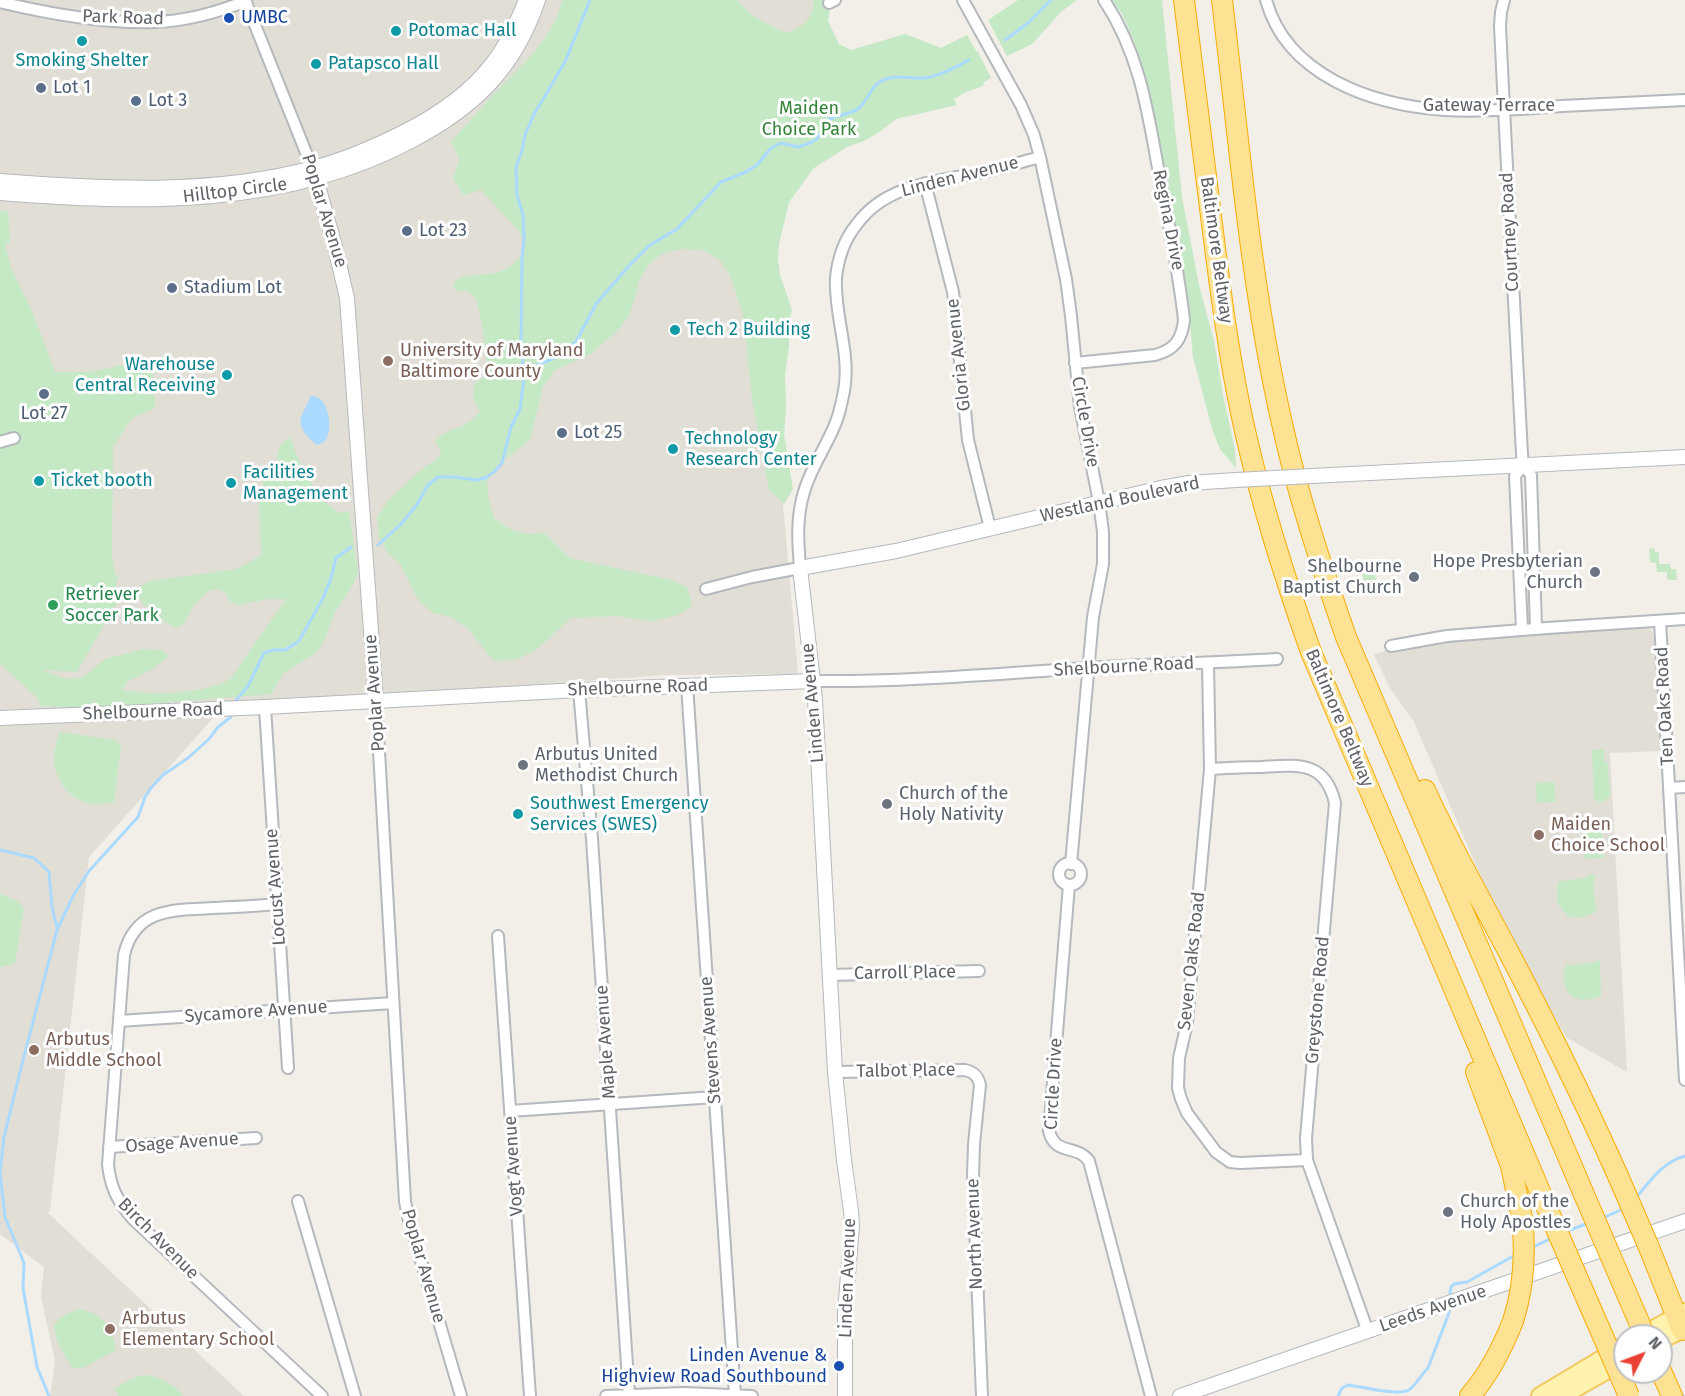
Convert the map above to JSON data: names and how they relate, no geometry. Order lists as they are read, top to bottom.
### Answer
{
  "streets": {
    "highway": ["Baltimore Beltway"],
    "street": [
      "Park Road",
      "Gateway Terrace",
      "Linden Avenue",
      "Hilltop Circle",
      "Poplar Avenue",
      "Regina Drive",
      "Courtney Road",
      "Gloria Avenue",
      "Circle Drive",
      "Westland Boulevard",
      "Shelbourne Road",
      "Ten Oaks Road",
      "Locust Avenue",
      "Seven Oaks Road",
      "Carroll Place",
      "Greystone Road",
      "Sycamore Avenue",
      "Stevens Avenue",
      "Maple Avenue",
      "Talbot Place",
      "Osage Avenue",
      "Vogt Avenue",
      "North Avenue",
      "Birch Avenue",
      "Leeds Avenue"
    ]
  },
  "crossings": [
    ["Park Road", "Poplar Avenue"],
    ["Gateway Terrace", "Courtney Road"],
    ["Linden Avenue", "Gloria Avenue"],
    ["Linden Avenue", "Circle Drive"],
    ["Linden Avenue", "Westland Boulevard"],
    ["Linden Avenue", "Shelbourne Road"],
    ["Linden Avenue", "Carroll Place"],
    ["Linden Avenue", "Talbot Place"],
    ["Hilltop Circle", "Poplar Avenue"],
    ["Poplar Avenue", "Shelbourne Road"],
    ["Poplar Avenue", "Sycamore Avenue"],
    ["Regina Drive", "Circle Drive"],
    ["Courtney Road", "Westland Boulevard"],
    ["Gloria Avenue", "Westland Boulevard"],
    ["Circle Drive", "Westland Boulevard"],
    ["Circle Drive", "Shelbourne Road"],
    ["Shelbourne Road", "Locust Avenue"],
    ["Shelbourne Road", "Seven Oaks Road"],
    ["Shelbourne Road", "Stevens Avenue"],
    ["Shelbourne Road", "Maple Avenue"],
    ["Locust Avenue", "Sycamore Avenue"],
    ["Locust Avenue", "Birch Avenue"],
    ["Seven Oaks Road", "Greystone Road"],
    ["Greystone Road", "Leeds Avenue"],
    ["Sycamore Avenue", "Birch Avenue"],
    ["Talbot Place", "North Avenue"],
    ["Osage Avenue", "Birch Avenue"]
  ],
  "parks": ["Maiden Choice Park"],
  "places": [
    "UMBC",
    "Potomac Hall",
    "Smoking Shelter",
    "Patapsco Hall",
    "Lot 1",
    "Lot 3",
    "Lot 23",
    "Stadium Lot",
    "Tech 2 Building",
    "University of Maryland Baltimore County",
    "Warehouse Central Receiving",
    "Lot 27",
    "Lot 25",
    "Technology Research Center",
    "Ticket booth",
    "Facilities Management",
    "Hope Presbyterian Church",
    "Shelbourne Baptist Church",
    "Retriever Soccer Park",
    "Arbutus United Methodist Church",
    "Church of the Holy Nativity",
    "Southwest Emergency Services (SWES)",
    "Maiden Choice School",
    "Arbutus Middle School",
    "Church of the Holy Apostles",
    "Arbutus Elementary School",
    "Linden Avenue & Highview Road Southbound"
  ],
  "north": "top right"
}
